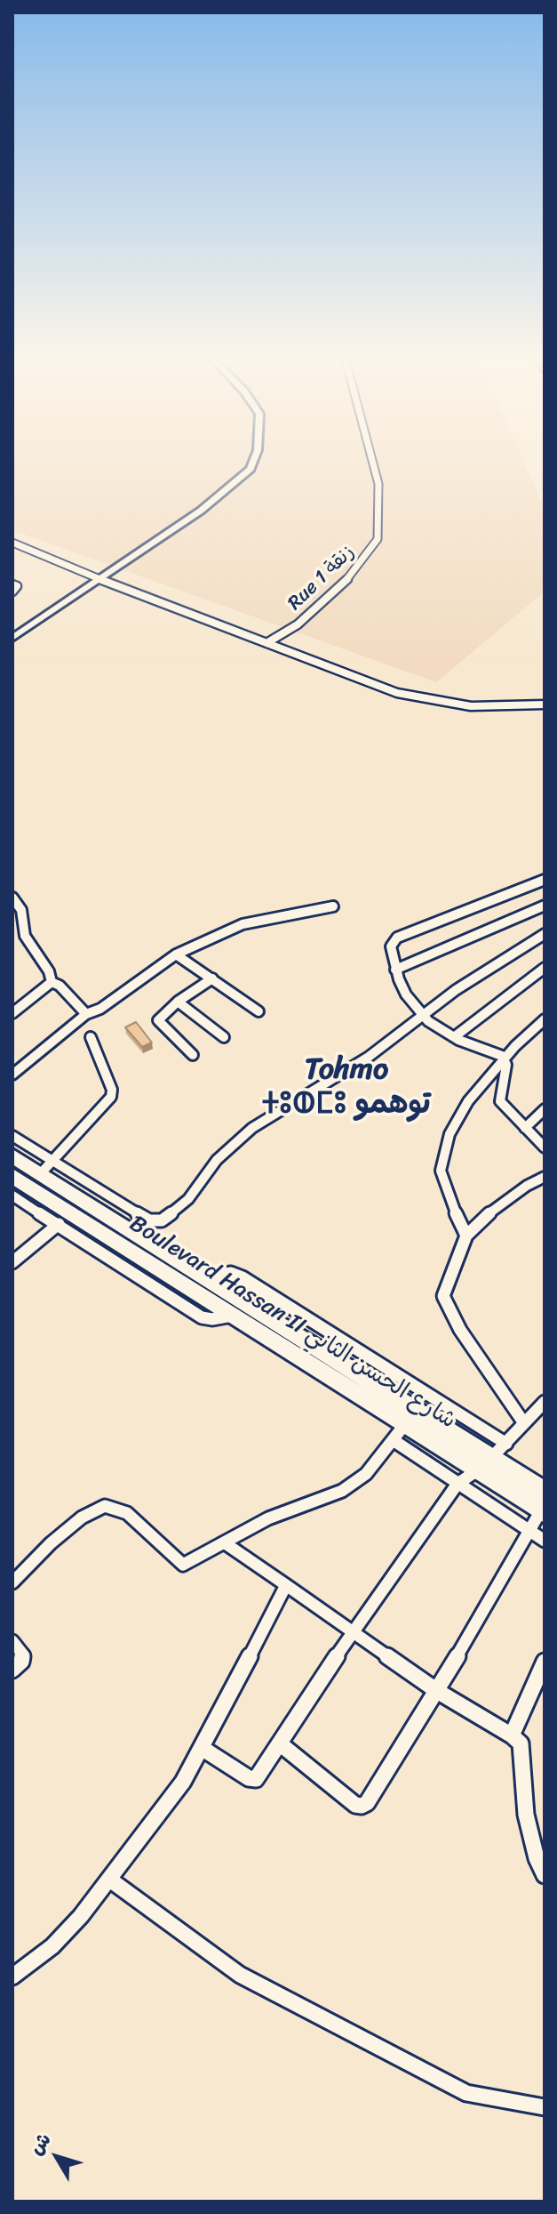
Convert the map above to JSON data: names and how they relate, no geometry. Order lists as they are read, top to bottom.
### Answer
{
  "streets": {
    "main road": ["Boulevard Hassan II شارع الحسن الثاني"],
    "street": ["Rue 1 زنقة"]
  },
  "districts": ["Tohmo ⵜⵓⵀⵎⵓ توهمو"],
  "north": "top left"
}
